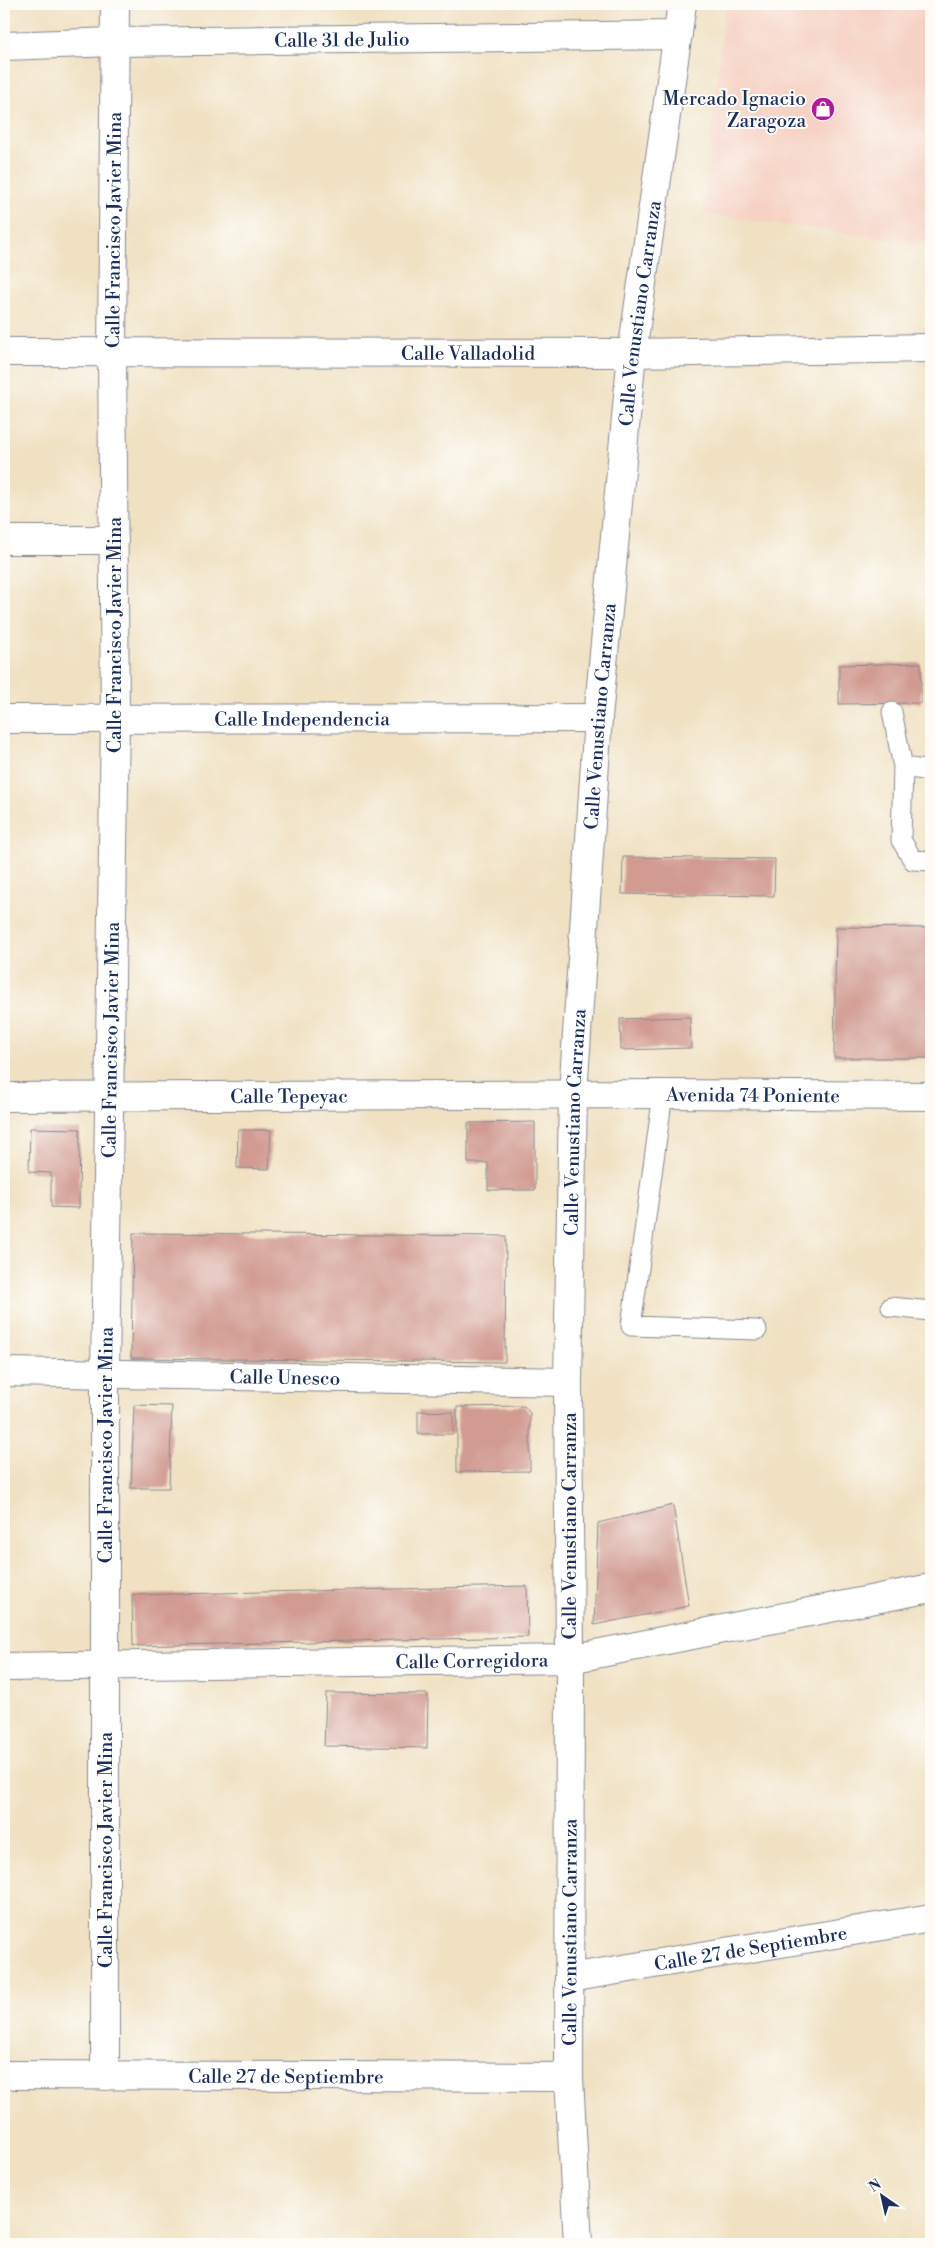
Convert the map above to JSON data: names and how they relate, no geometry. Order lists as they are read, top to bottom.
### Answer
{
  "streets": {
    "street": [
      "Calle 31 de Julio",
      "Calle Francisco Javier Mina",
      "Calle Venustiano Carranza",
      "Calle Valladolid",
      "Calle Independencia",
      "Avenida 74 Poniente",
      "Calle Tepeyac",
      "Calle Unesco",
      "Calle Corregidora",
      "Calle 27 de Septiembre"
    ]
  },
  "crossings": [
    ["Calle 31 de Julio", "Calle Francisco Javier Mina"],
    ["Calle 31 de Julio", "Calle Venustiano Carranza"],
    ["Calle Francisco Javier Mina", "Calle Valladolid"],
    ["Calle Francisco Javier Mina", "Calle Independencia"],
    ["Calle Francisco Javier Mina", "Calle Tepeyac"],
    ["Calle Francisco Javier Mina", "Calle Unesco"],
    ["Calle Francisco Javier Mina", "Calle Corregidora"],
    ["Calle Francisco Javier Mina", "Calle 27 de Septiembre"],
    ["Calle Venustiano Carranza", "Calle Valladolid"],
    ["Calle Venustiano Carranza", "Calle Independencia"],
    ["Calle Venustiano Carranza", "Avenida 74 Poniente"],
    ["Calle Venustiano Carranza", "Calle Tepeyac"],
    ["Calle Venustiano Carranza", "Calle Unesco"],
    ["Calle Venustiano Carranza", "Calle Corregidora"],
    ["Calle Venustiano Carranza", "Calle 27 de Septiembre"],
    ["Avenida 74 Poniente", "Calle Tepeyac"]
  ],
  "places": {
    "shop": ["Mercado Ignacio Zaragoza"]
  },
  "north": "top left"
}
